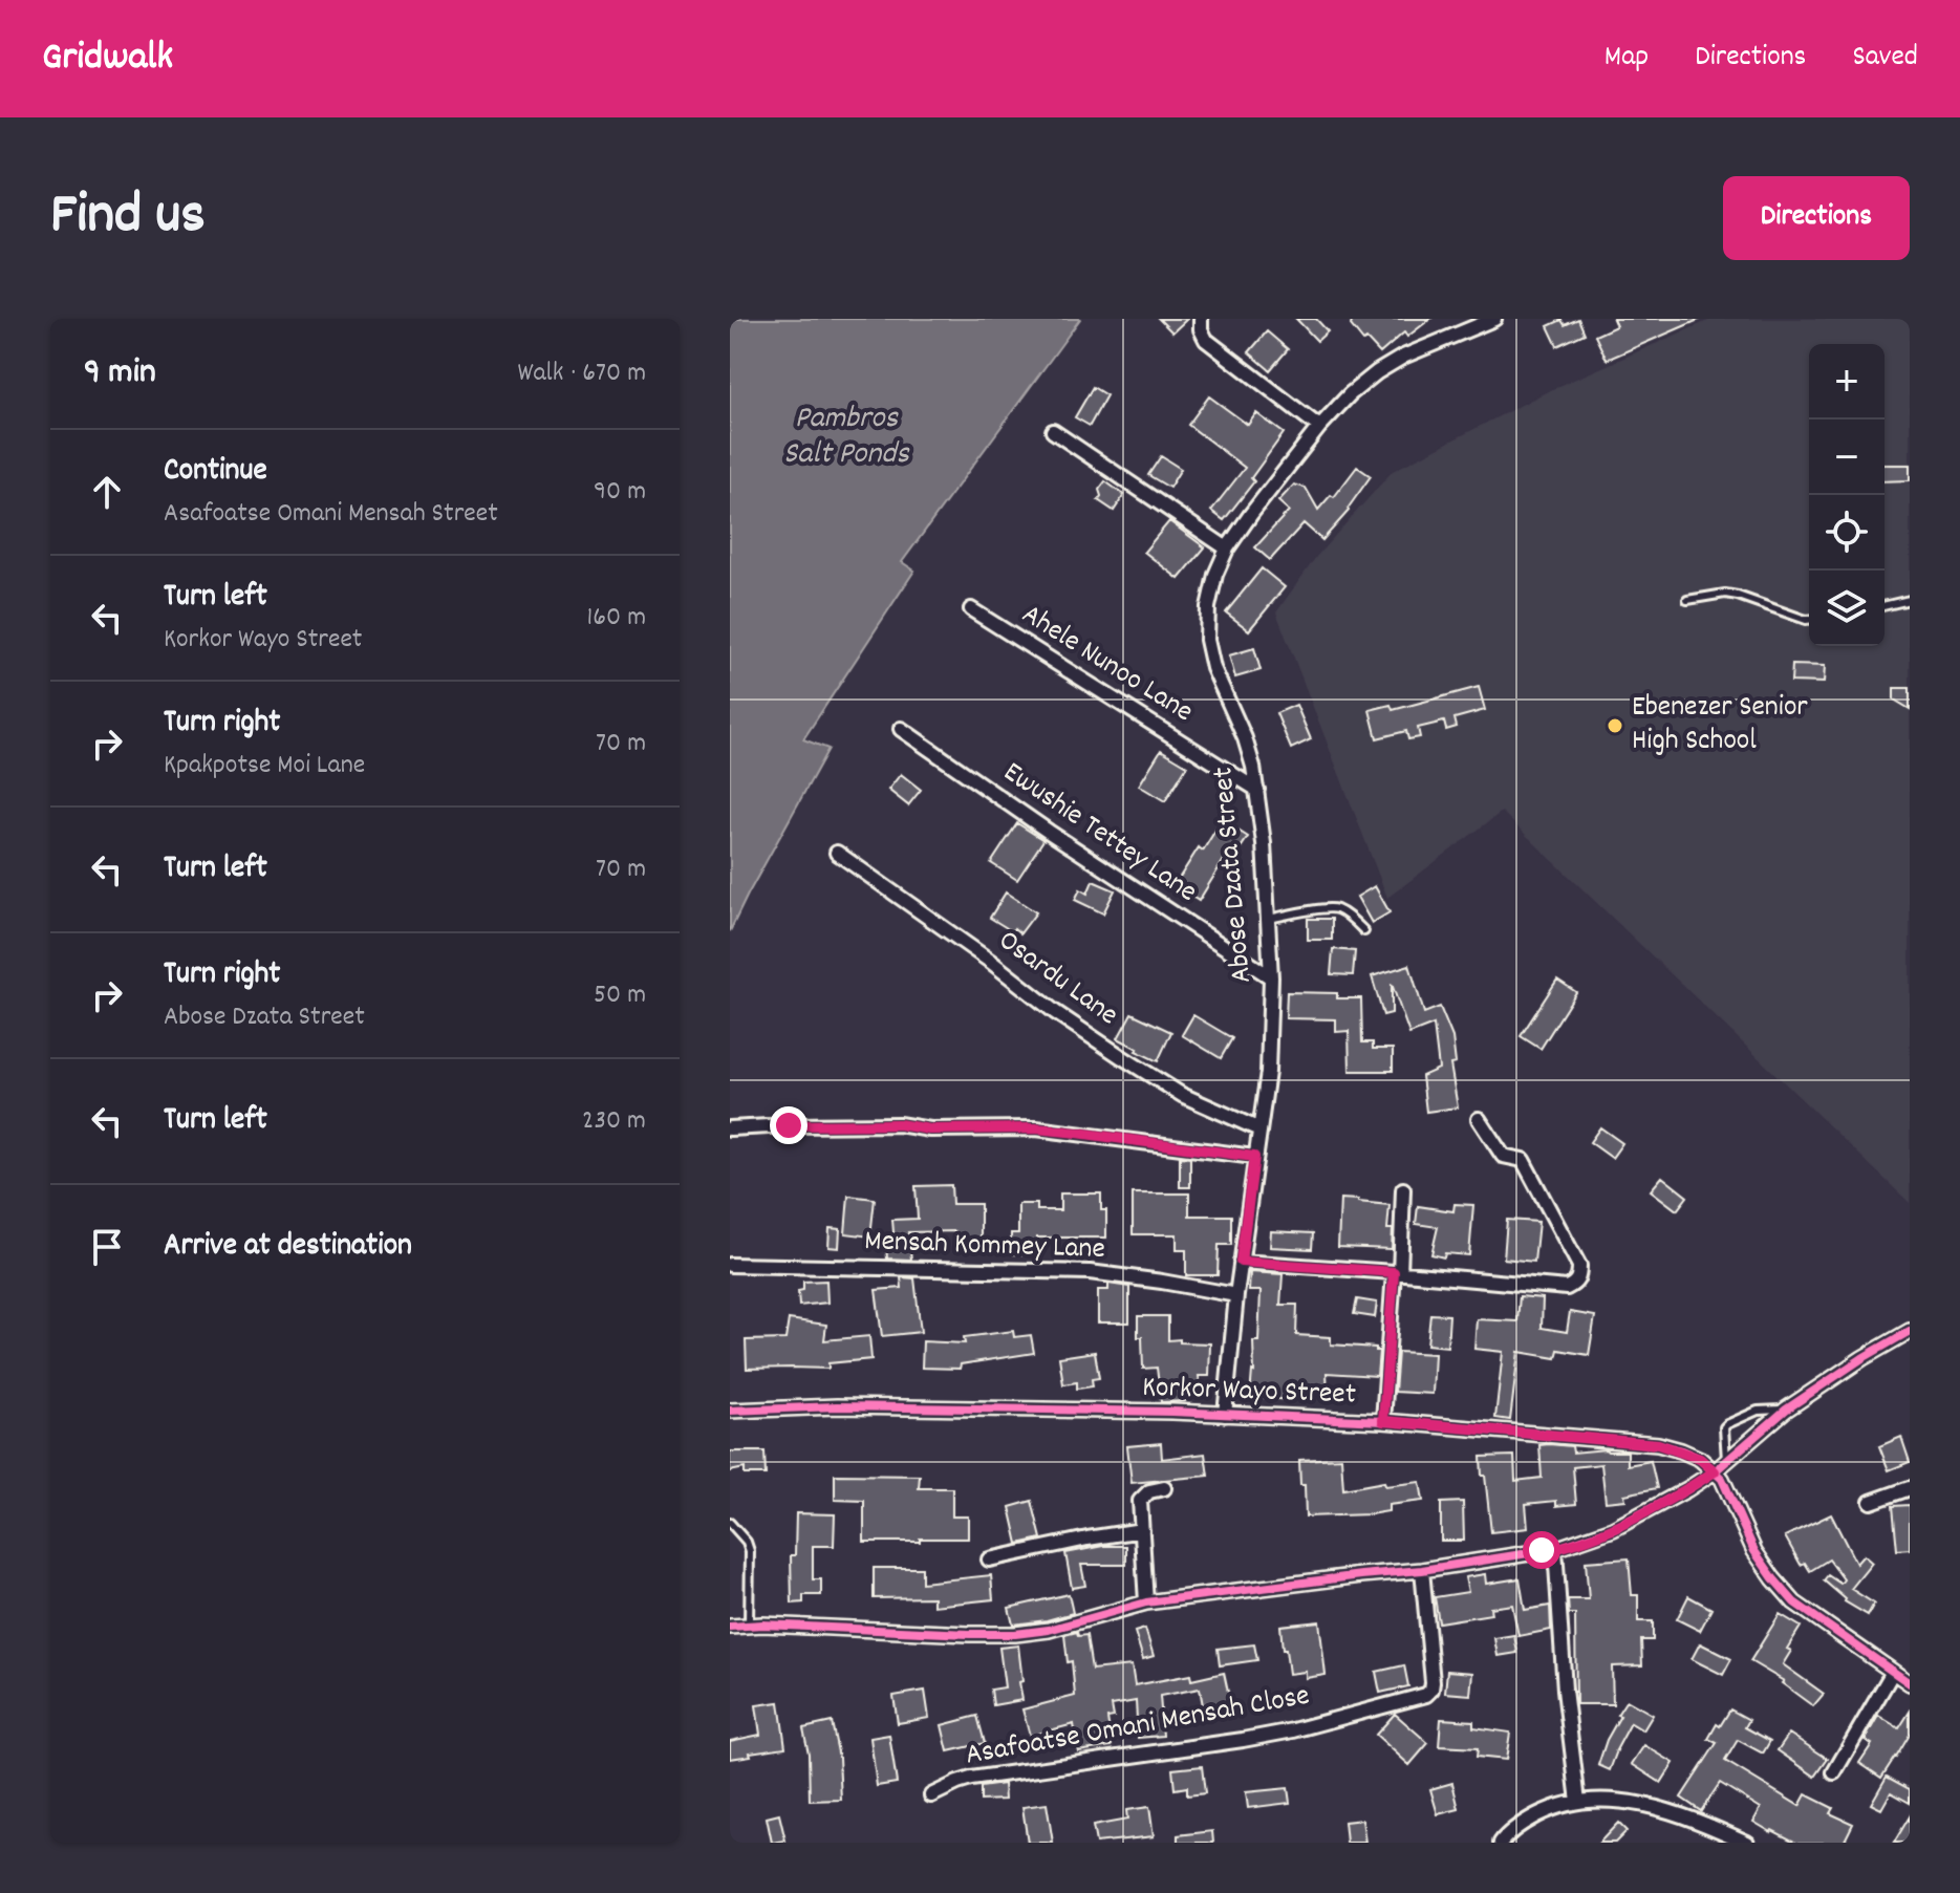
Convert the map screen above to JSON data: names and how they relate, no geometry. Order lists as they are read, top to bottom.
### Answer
{
  "streets": {
    "street": [
      "Ahele Nunoo Lane",
      "Ewushie Tettey Lane",
      "Abose Dzata Street",
      "Osardu Lane",
      "Mensah Kommey Lane",
      "Korkor Wayo Street",
      "Asafoatse Omani Mensah Close"
    ]
  },
  "crossings": [
    ["Ahele Nunoo Lane", "Abose Dzata Street"],
    ["Ewushie Tettey Lane", "Abose Dzata Street"],
    ["Abose Dzata Street", "Osardu Lane"],
    ["Abose Dzata Street", "Mensah Kommey Lane"],
    ["Abose Dzata Street", "Korkor Wayo Street"]
  ],
  "water": ["Pambros Salt Ponds"],
  "places": ["Ebenezer Senior High School"],
  "page": {
    "header": "Gridwalk",
    "nav": ["Map", "Directions", "Saved"],
    "title": "Find us",
    "buttons": "Directions",
    "heading": ["9 min", "Walk · 670 m"],
    "map_buttons": ["+", "−"],
    "list": [
      ["Continue", "Asafoatse Omani Mensah Street", "90 m"],
      ["Turn left", "Korkor Wayo Street", "160 m"],
      ["Turn right", "Kpakpotse Moi Lane", "70 m"],
      ["Turn left", "70 m"],
      ["Turn right", "Abose Dzata Street", "50 m"],
      ["Turn left", "230 m"],
      "Arrive at destination"
    ]
  }
}
